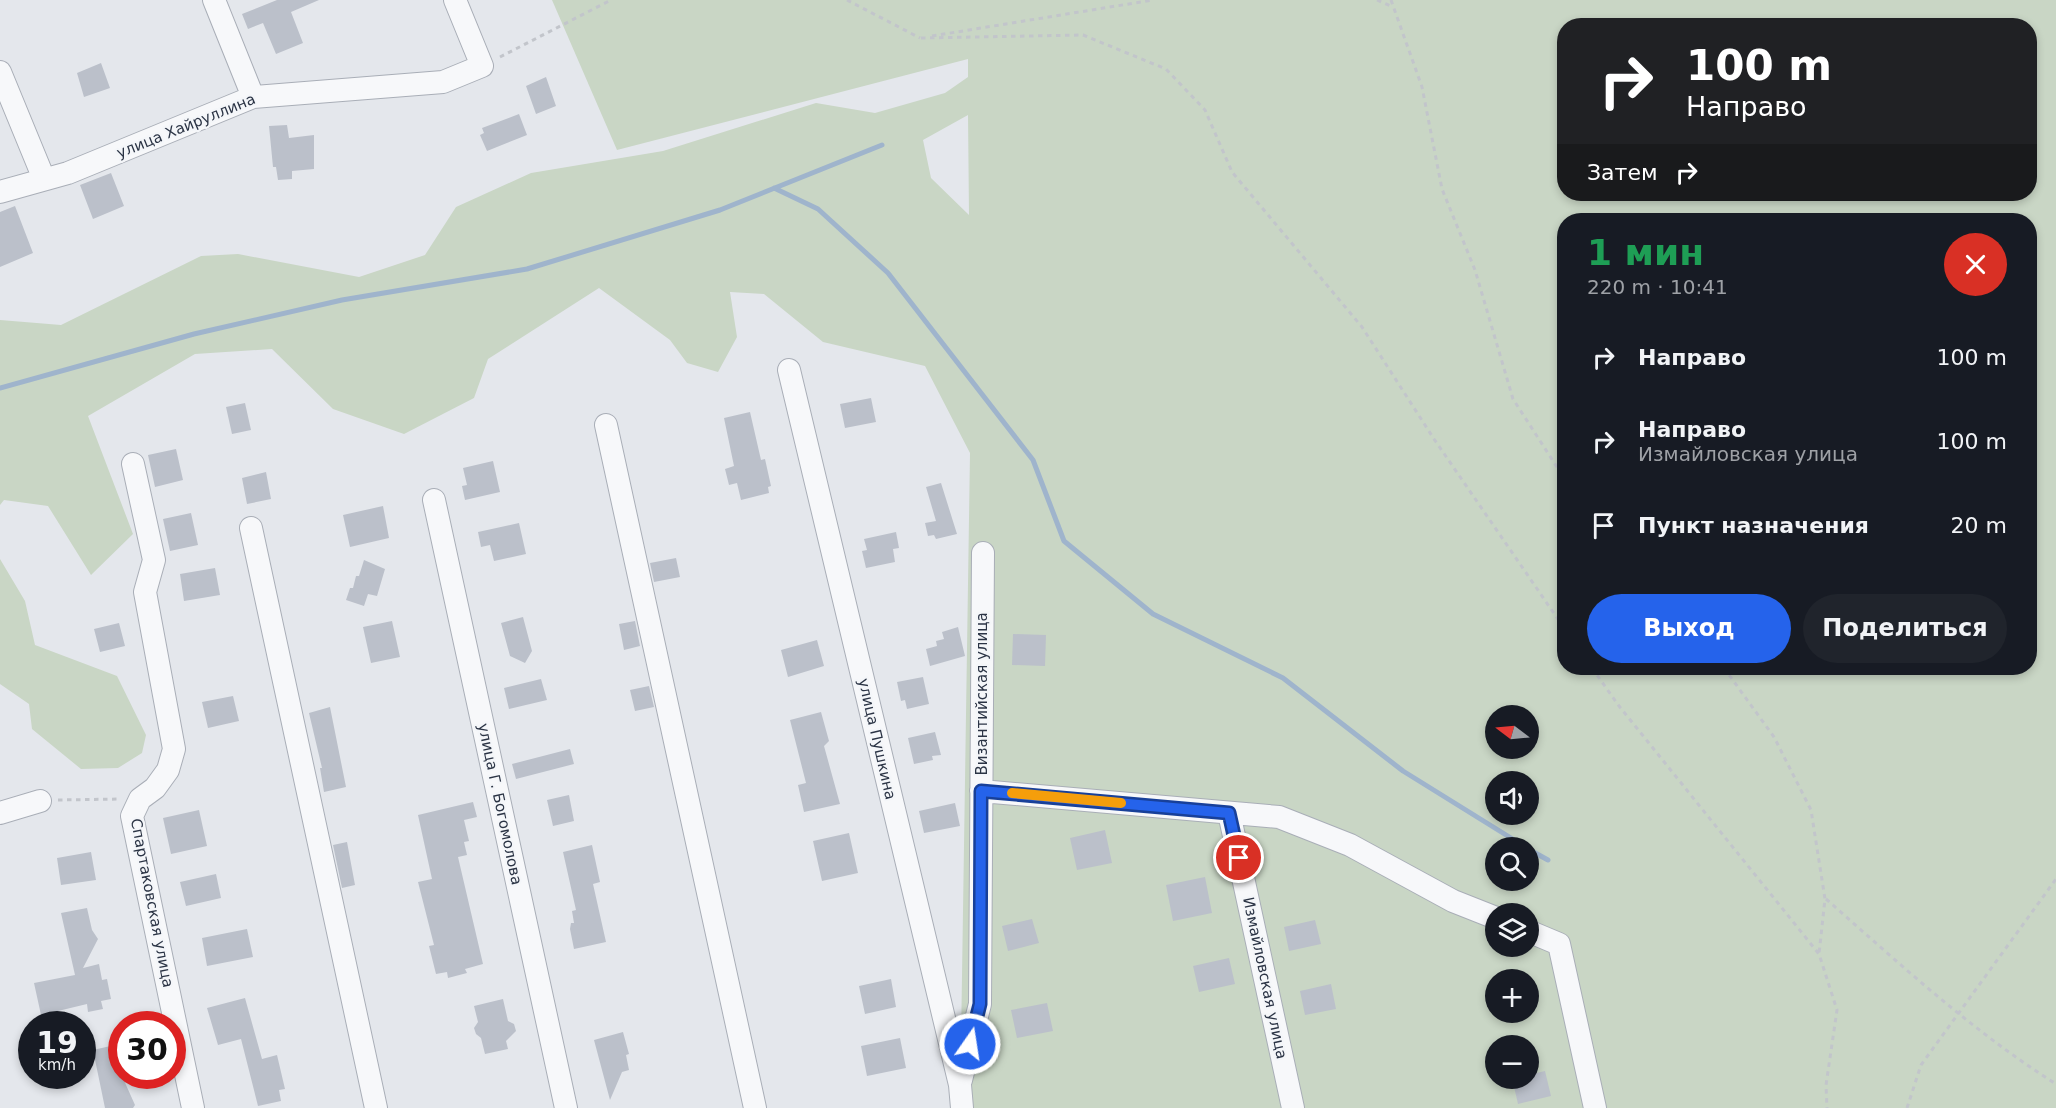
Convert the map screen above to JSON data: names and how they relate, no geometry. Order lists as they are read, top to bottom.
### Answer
{
  "streets": {
    "street": [
      "улица Хайруллина",
      "Византийская улица",
      "улица Пушкина",
      "улица Г. Богомолова",
      "Спартаковская улица",
      "Измайловская улица"
    ]
  },
  "crossings": [
    ["Византийская улица", "улица Пушкина"]
  ],
  "north": "left",
  "page": {
    "turn": ["100 m", "Направо"],
    "then": "Затем",
    "heading": ["1 мин", "220 m · 10:41"],
    "list": [
      {
        "name": "Направо",
        "value": "100 m"
      },
      {
        "name": "Направо",
        "note": "Измайловская улица",
        "value": "100 m"
      },
      {
        "name": "Пункт назначения",
        "value": "20 m"
      }
    ],
    "buttons": ["Выход", "Поделиться"],
    "map_buttons": ["+", "−"],
    "speed": "19 km/h",
    "limit": "30"
  }
}
